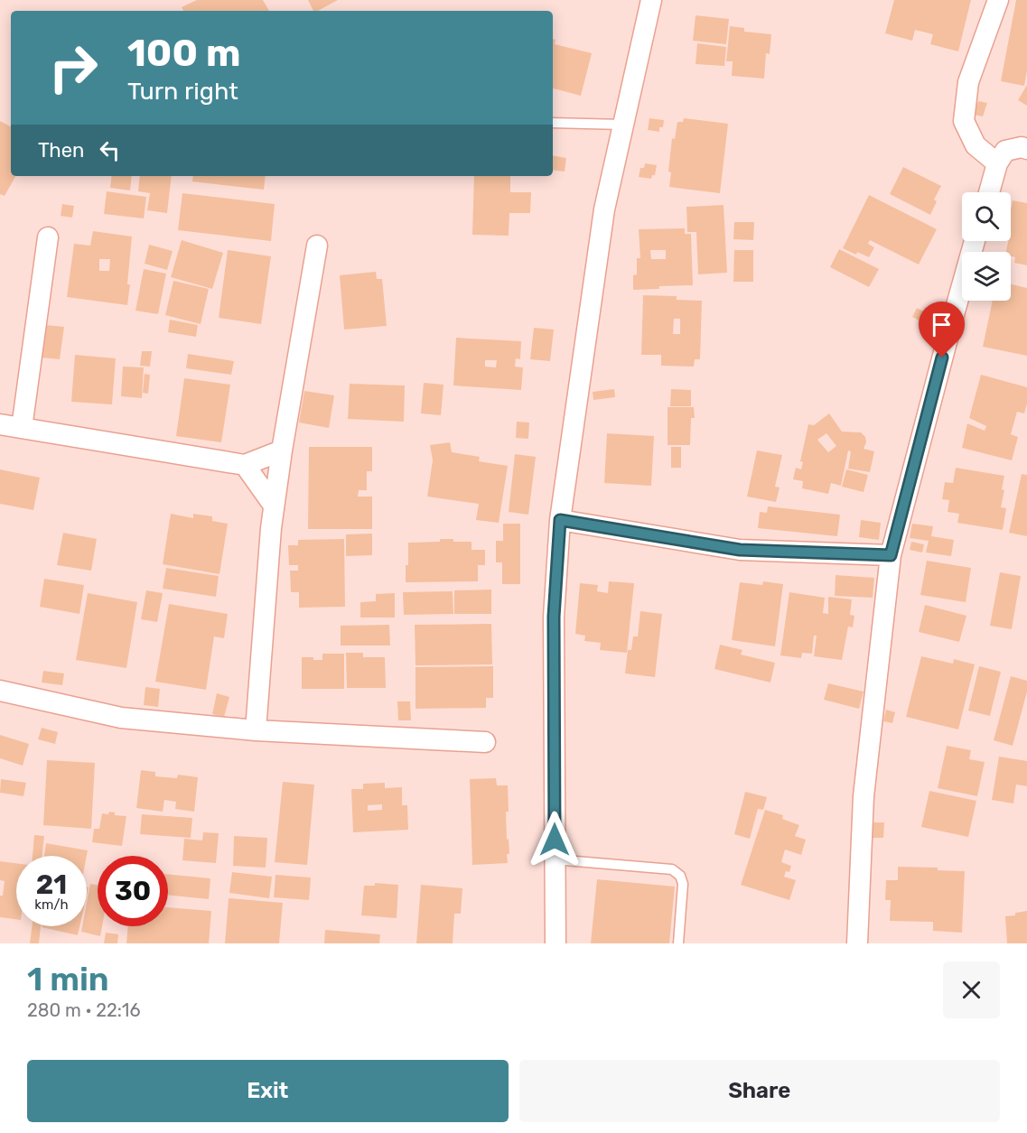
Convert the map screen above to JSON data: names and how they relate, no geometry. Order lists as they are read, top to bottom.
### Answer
{
  "page": {
    "turn": ["100 m", "Turn right"],
    "then": "Then",
    "speed": "21 km/h",
    "limit": "30",
    "heading": ["1 min", "280 m · 22:16"],
    "buttons": ["Exit", "Share"]
  }
}
